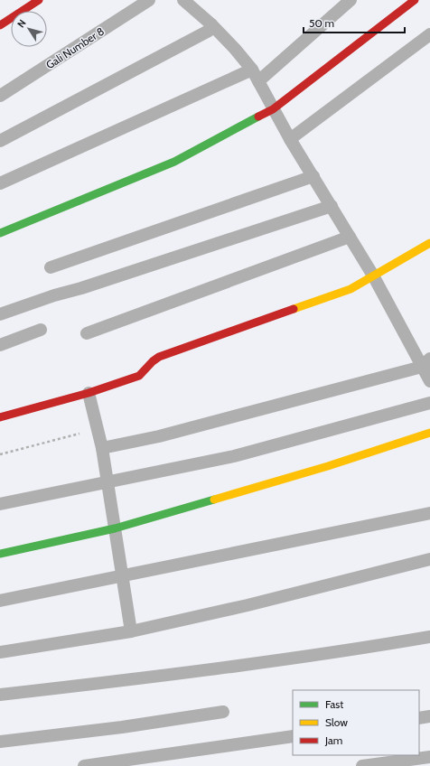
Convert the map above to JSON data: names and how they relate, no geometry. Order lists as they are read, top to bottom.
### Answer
{
  "streets": {
    "street": ["Gali Number 8"]
  },
  "legend": ["Fast", "Slow", "Jam"],
  "scale_bar": "50 m",
  "north": "top left"
}
